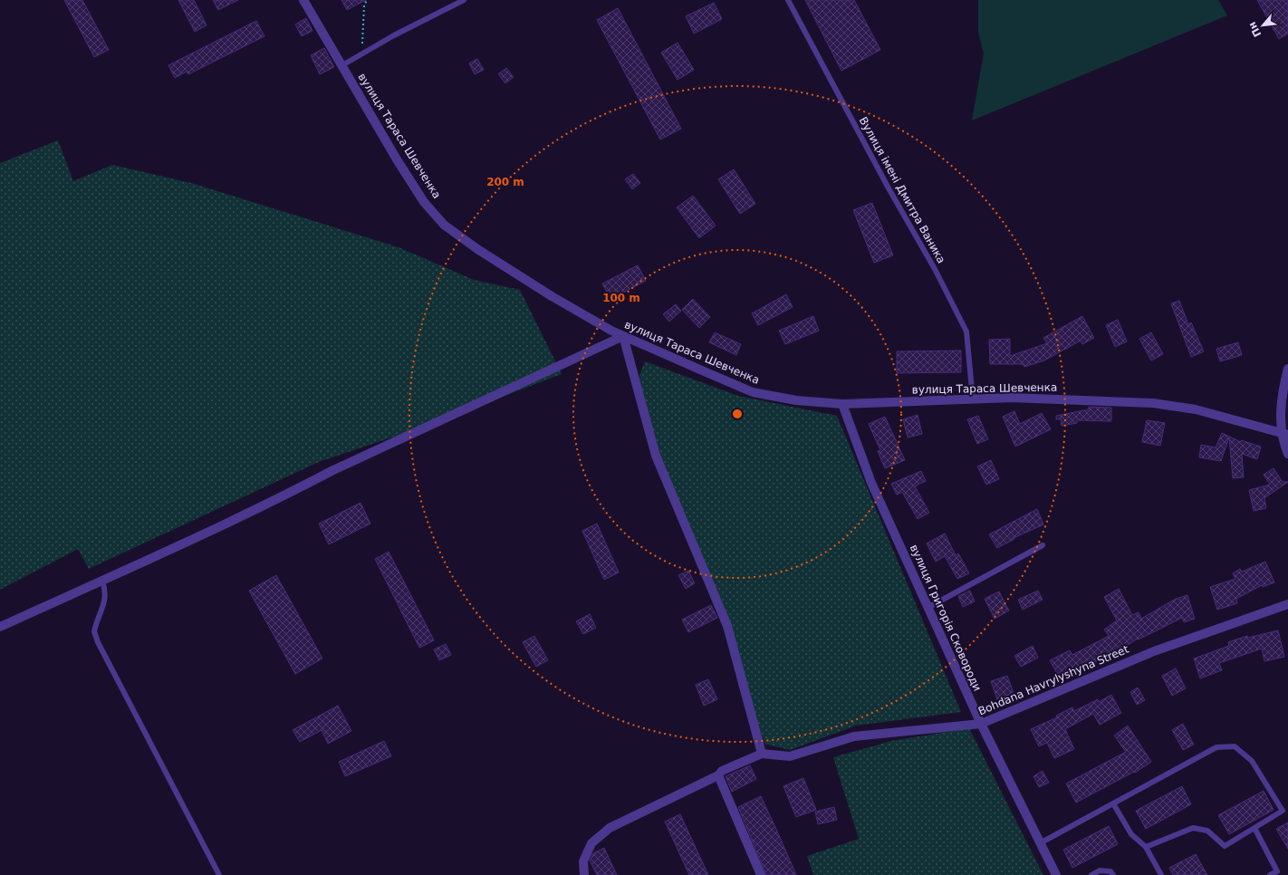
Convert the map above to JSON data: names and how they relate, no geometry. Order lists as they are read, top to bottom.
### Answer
{
  "streets": {
    "street": ["вулиця Тараса Шевченка", "вулиця Григорія Сковороди", "Bohdana Havrylyshyna Street"],
    "lane": ["Вулиця імені Дмитра Ваника"]
  },
  "crossings": [
    ["вулиця Тараса Шевченка", "Вулиця імені Дмитра Ваника"],
    ["вулиця Тараса Шевченка", "вулиця Григорія Сковороди"],
    ["вулиця Григорія Сковороди", "Bohdana Havrylyshyna Street"]
  ],
  "north": "bottom left",
  "rings": ["200 m", "100 m"]
}
